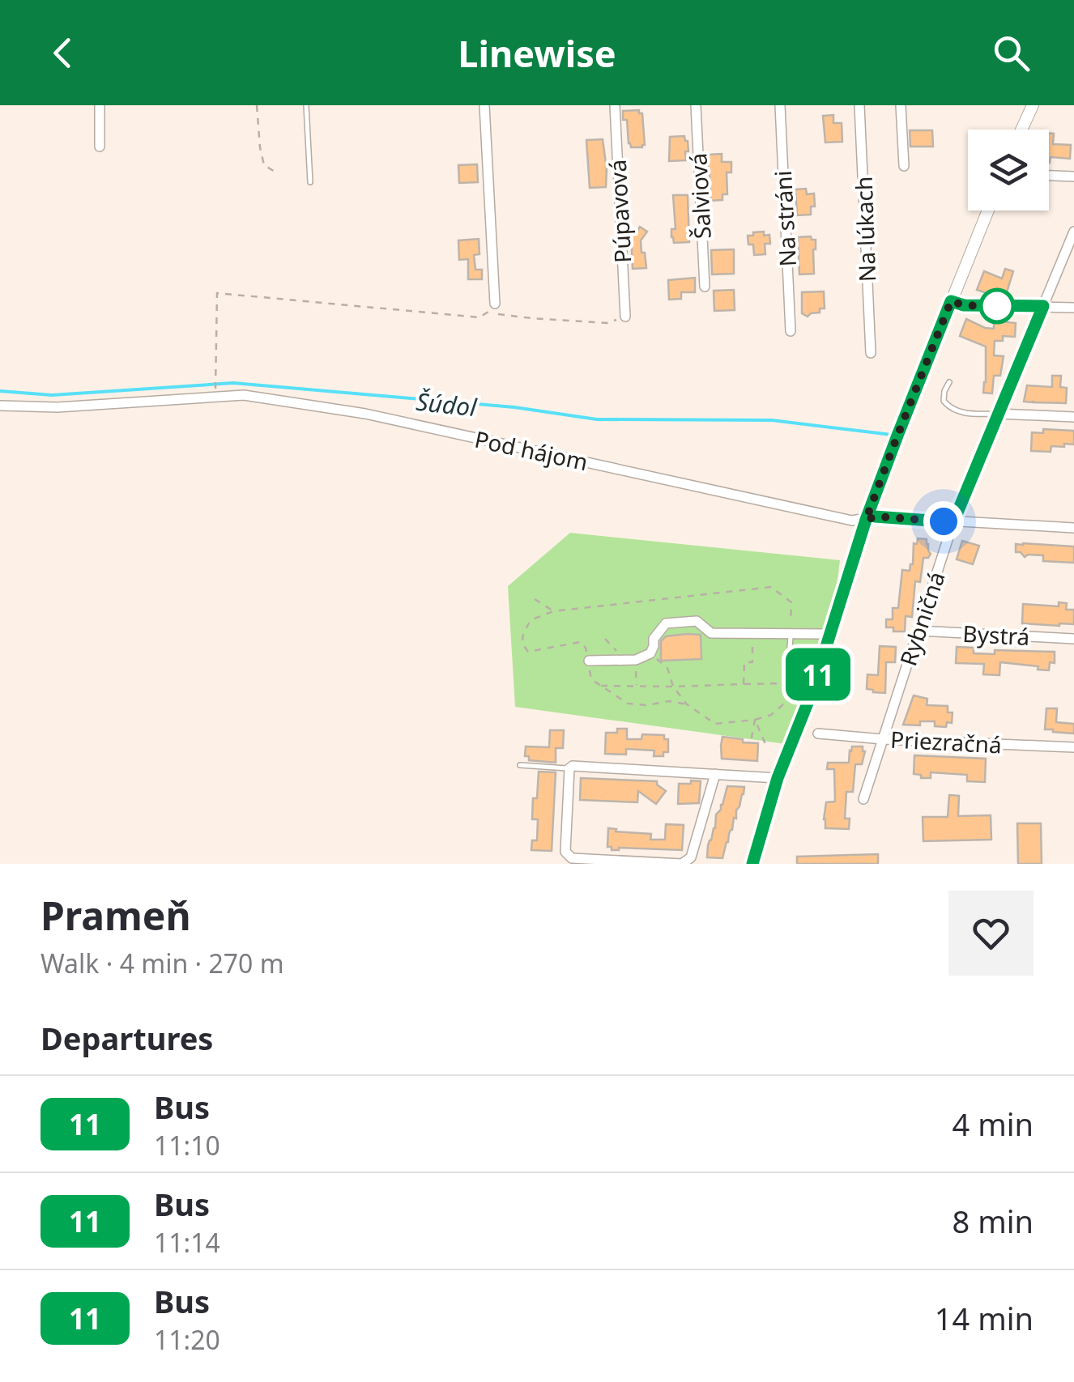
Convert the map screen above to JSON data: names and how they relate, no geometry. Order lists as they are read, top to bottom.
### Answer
{
  "streets": {
    "street": [
      "Šalviová",
      "Púpavová",
      "Na stráni",
      "Na lúkach",
      "Pod hájom",
      "Rybničná",
      "Bystrá",
      "Priezračná"
    ]
  },
  "crossings": [
    ["Pod hájom", "Rybničná"],
    ["Rybničná", "Bystrá"],
    ["Rybničná", "Priezračná"]
  ],
  "water": ["Šúdol"],
  "lines": ["bus line 11"],
  "page": {
    "header": "Linewise",
    "on_map": "11",
    "heading": [
      ["Prameň", "Walk · 4 min · 270 m"],
      "Departures"
    ],
    "list": [
      {
        "mark": "11",
        "name": "Bus",
        "note": "11:10",
        "value": "4 min"
      },
      {
        "mark": "11",
        "name": "Bus",
        "note": "11:14",
        "value": "8 min"
      },
      {
        "mark": "11",
        "name": "Bus",
        "note": "11:20",
        "value": "14 min"
      }
    ]
  }
}
